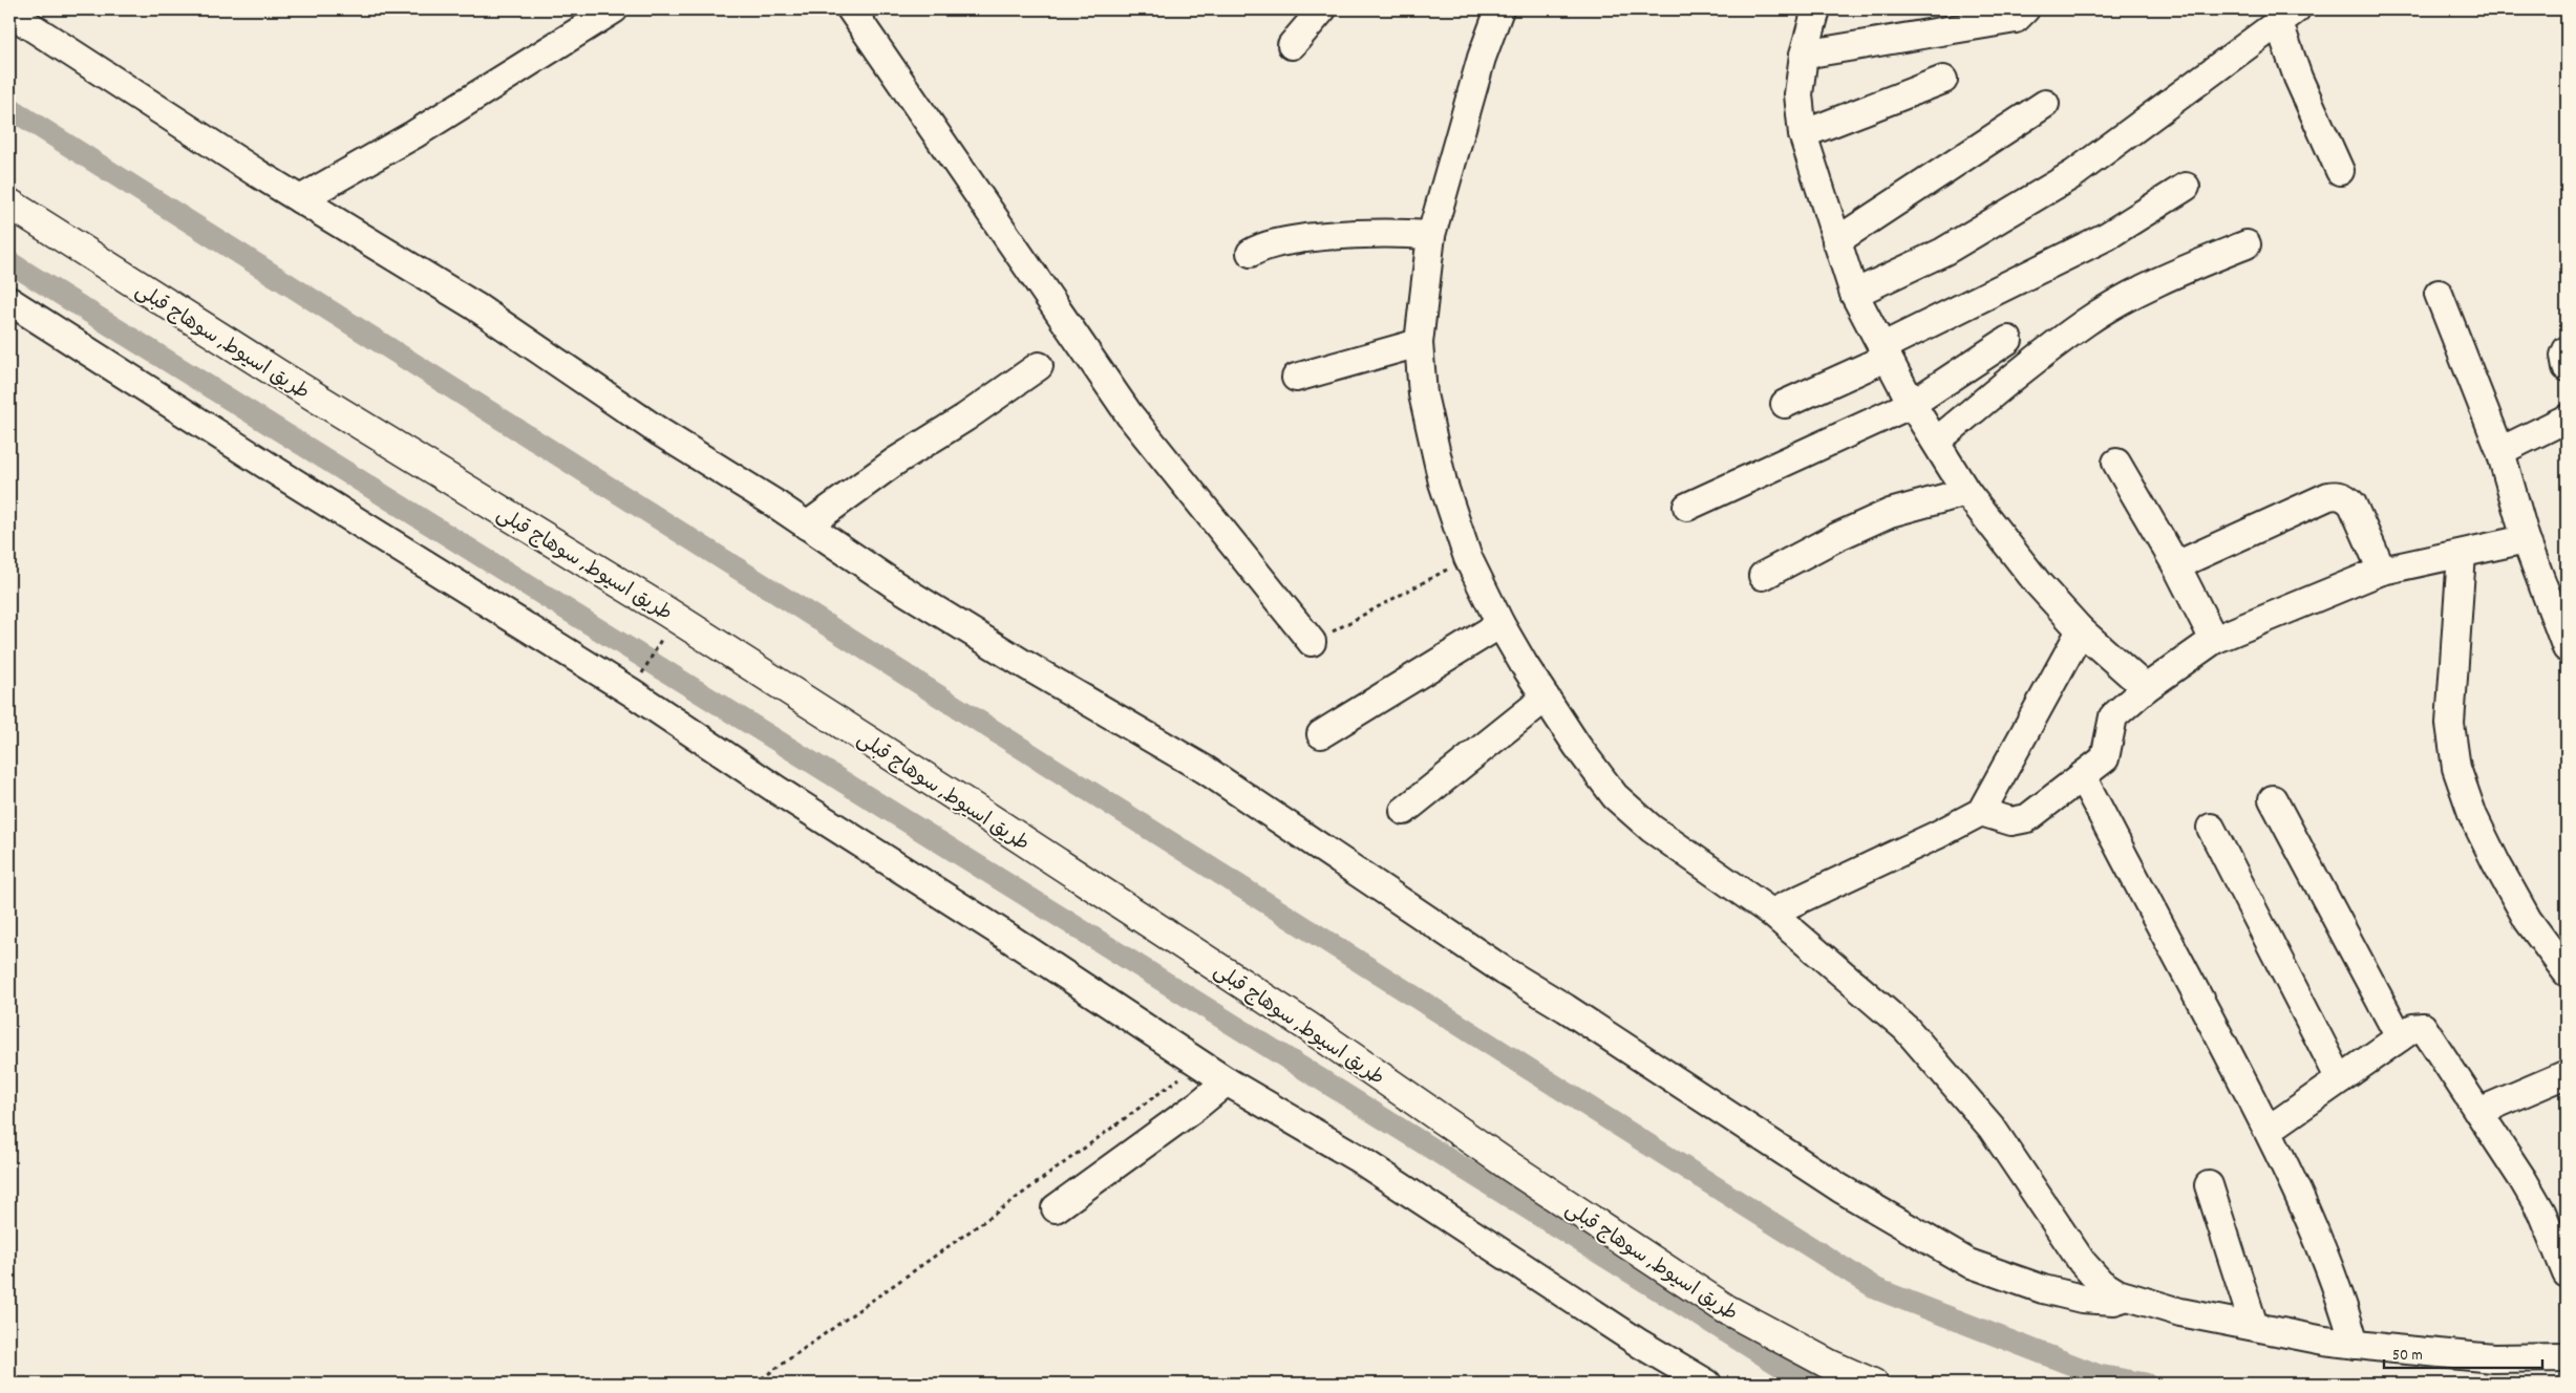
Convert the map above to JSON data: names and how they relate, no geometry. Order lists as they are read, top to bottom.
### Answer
{
  "streets": {
    "main road": ["طريق اسيوط, سوهاج قبلى"]
  },
  "scale_bar": "50 m"
}
